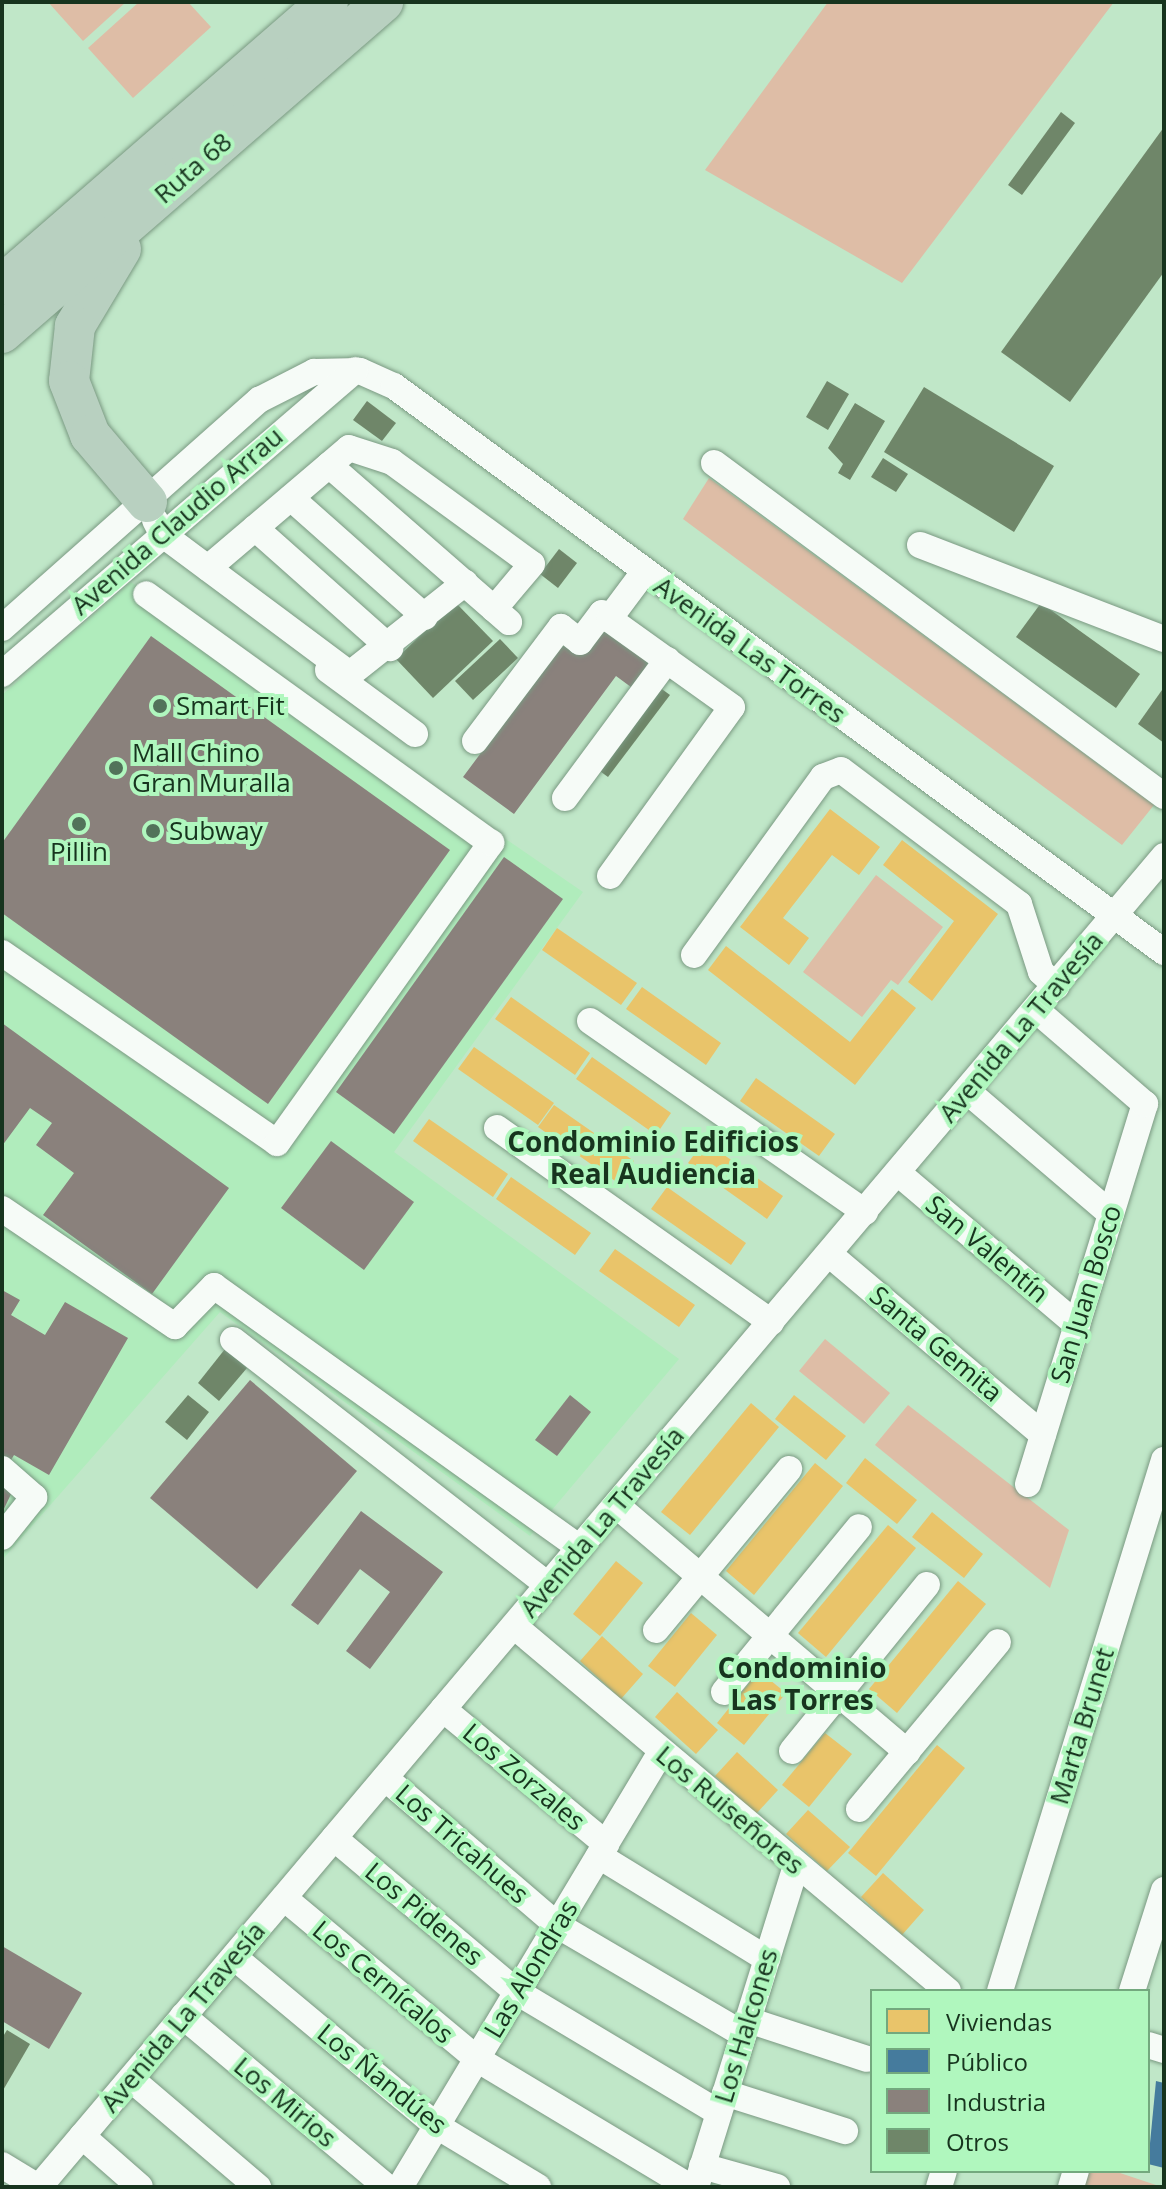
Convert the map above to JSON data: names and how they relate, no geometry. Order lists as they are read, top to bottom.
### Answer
{
  "streets": {
    "highway": ["Ruta 68"],
    "street": [
      "Avenida Claudio Arrau",
      "Avenida Las Torres",
      "Avenida La Travesía",
      "San Valentín",
      "San Juan Bosco",
      "Santa Gemita",
      "Marta Brunet",
      "Los Zorzales",
      "Los Ruiseñores",
      "Los Tricahues",
      "Los Pidenes",
      "Las Alondras",
      "Los Cernícalos",
      "Los Halcones",
      "Los Ñandúes",
      "Los Mirios"
    ]
  },
  "crossings": [
    ["Avenida Claudio Arrau", "Avenida Las Torres"],
    ["Avenida Las Torres", "Avenida La Travesía"],
    ["Avenida La Travesía", "San Valentín"],
    ["Avenida La Travesía", "San Juan Bosco"],
    ["Avenida La Travesía", "Santa Gemita"],
    ["Avenida La Travesía", "Los Zorzales"],
    ["Avenida La Travesía", "Los Ruiseñores"],
    ["Avenida La Travesía", "Los Tricahues"],
    ["Avenida La Travesía", "Los Pidenes"],
    ["Avenida La Travesía", "Los Cernícalos"],
    ["Avenida La Travesía", "Los Ñandúes"],
    ["Avenida La Travesía", "Los Mirios"],
    ["San Valentín", "San Juan Bosco"],
    ["San Juan Bosco", "Santa Gemita"],
    ["Los Zorzales", "Las Alondras"],
    ["Los Zorzales", "Los Halcones"],
    ["Los Ruiseñores", "Las Alondras"],
    ["Los Ruiseñores", "Los Halcones"],
    ["Los Tricahues", "Las Alondras"],
    ["Los Tricahues", "Los Halcones"],
    ["Los Pidenes", "Las Alondras"],
    ["Los Pidenes", "Los Halcones"],
    ["Las Alondras", "Los Cernícalos"],
    ["Las Alondras", "Los Ñandúes"],
    ["Los Cernícalos", "Los Halcones"]
  ],
  "districts": ["Condominio Edificios Real Audiencia", "Condominio Las Torres"],
  "places": [
    "Smart Fit",
    "Mall Chino Gran Muralla",
    "Pillin",
    "Subway"
  ],
  "legend": [
    "Viviendas",
    "Público",
    "Industria",
    "Otros"
  ]
}
